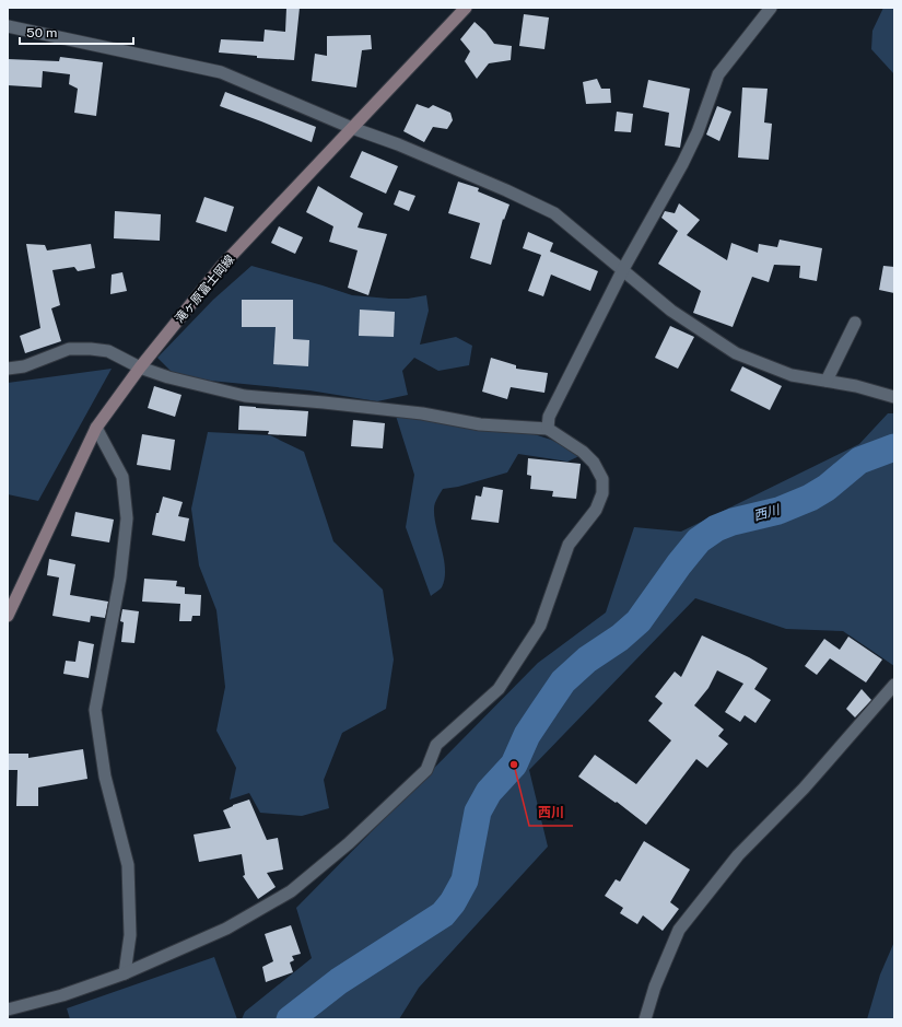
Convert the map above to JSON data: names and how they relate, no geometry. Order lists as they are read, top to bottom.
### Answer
{
  "streets": {
    "main road": ["滝ヶ原富士岡線"]
  },
  "water": ["西川"],
  "places": ["西川"],
  "scale_bar": "50 m"
}
